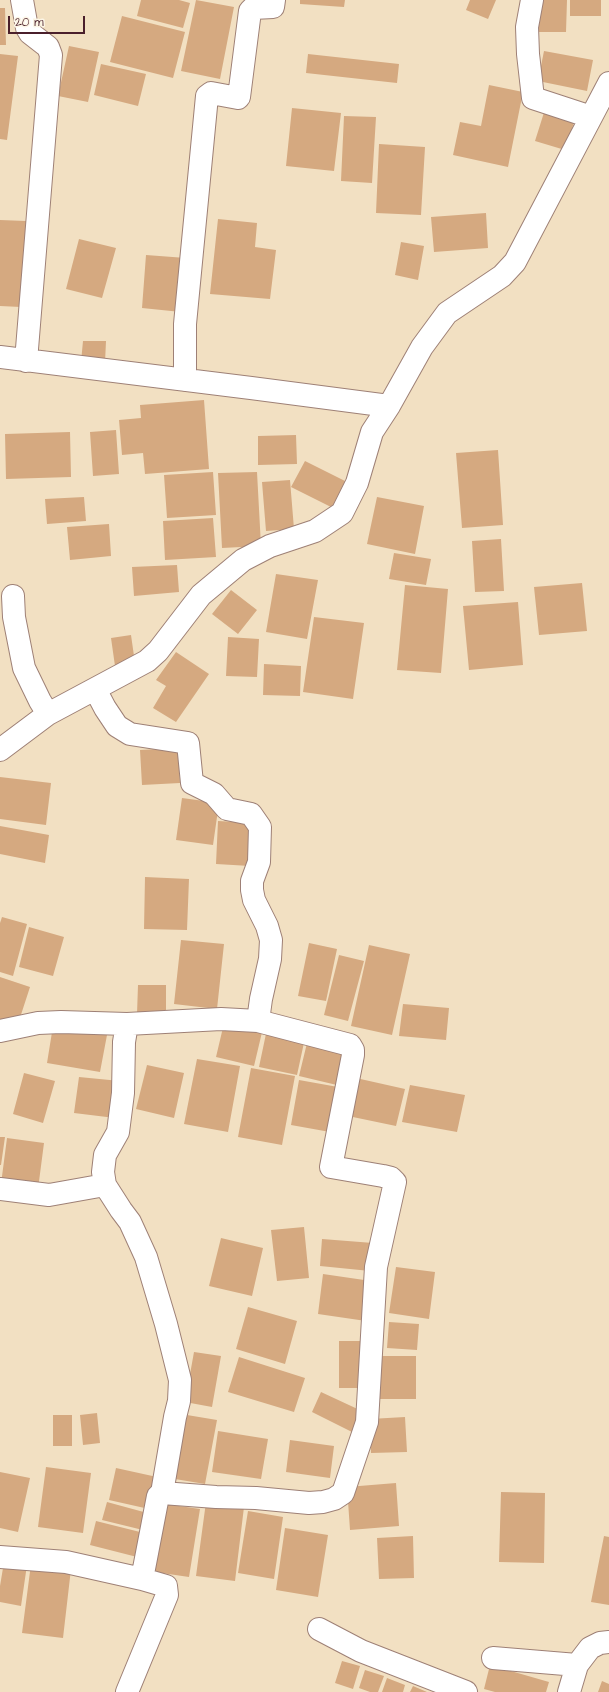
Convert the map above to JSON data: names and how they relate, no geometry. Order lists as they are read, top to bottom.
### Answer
{
  "scale_bar": "20 m"
}
